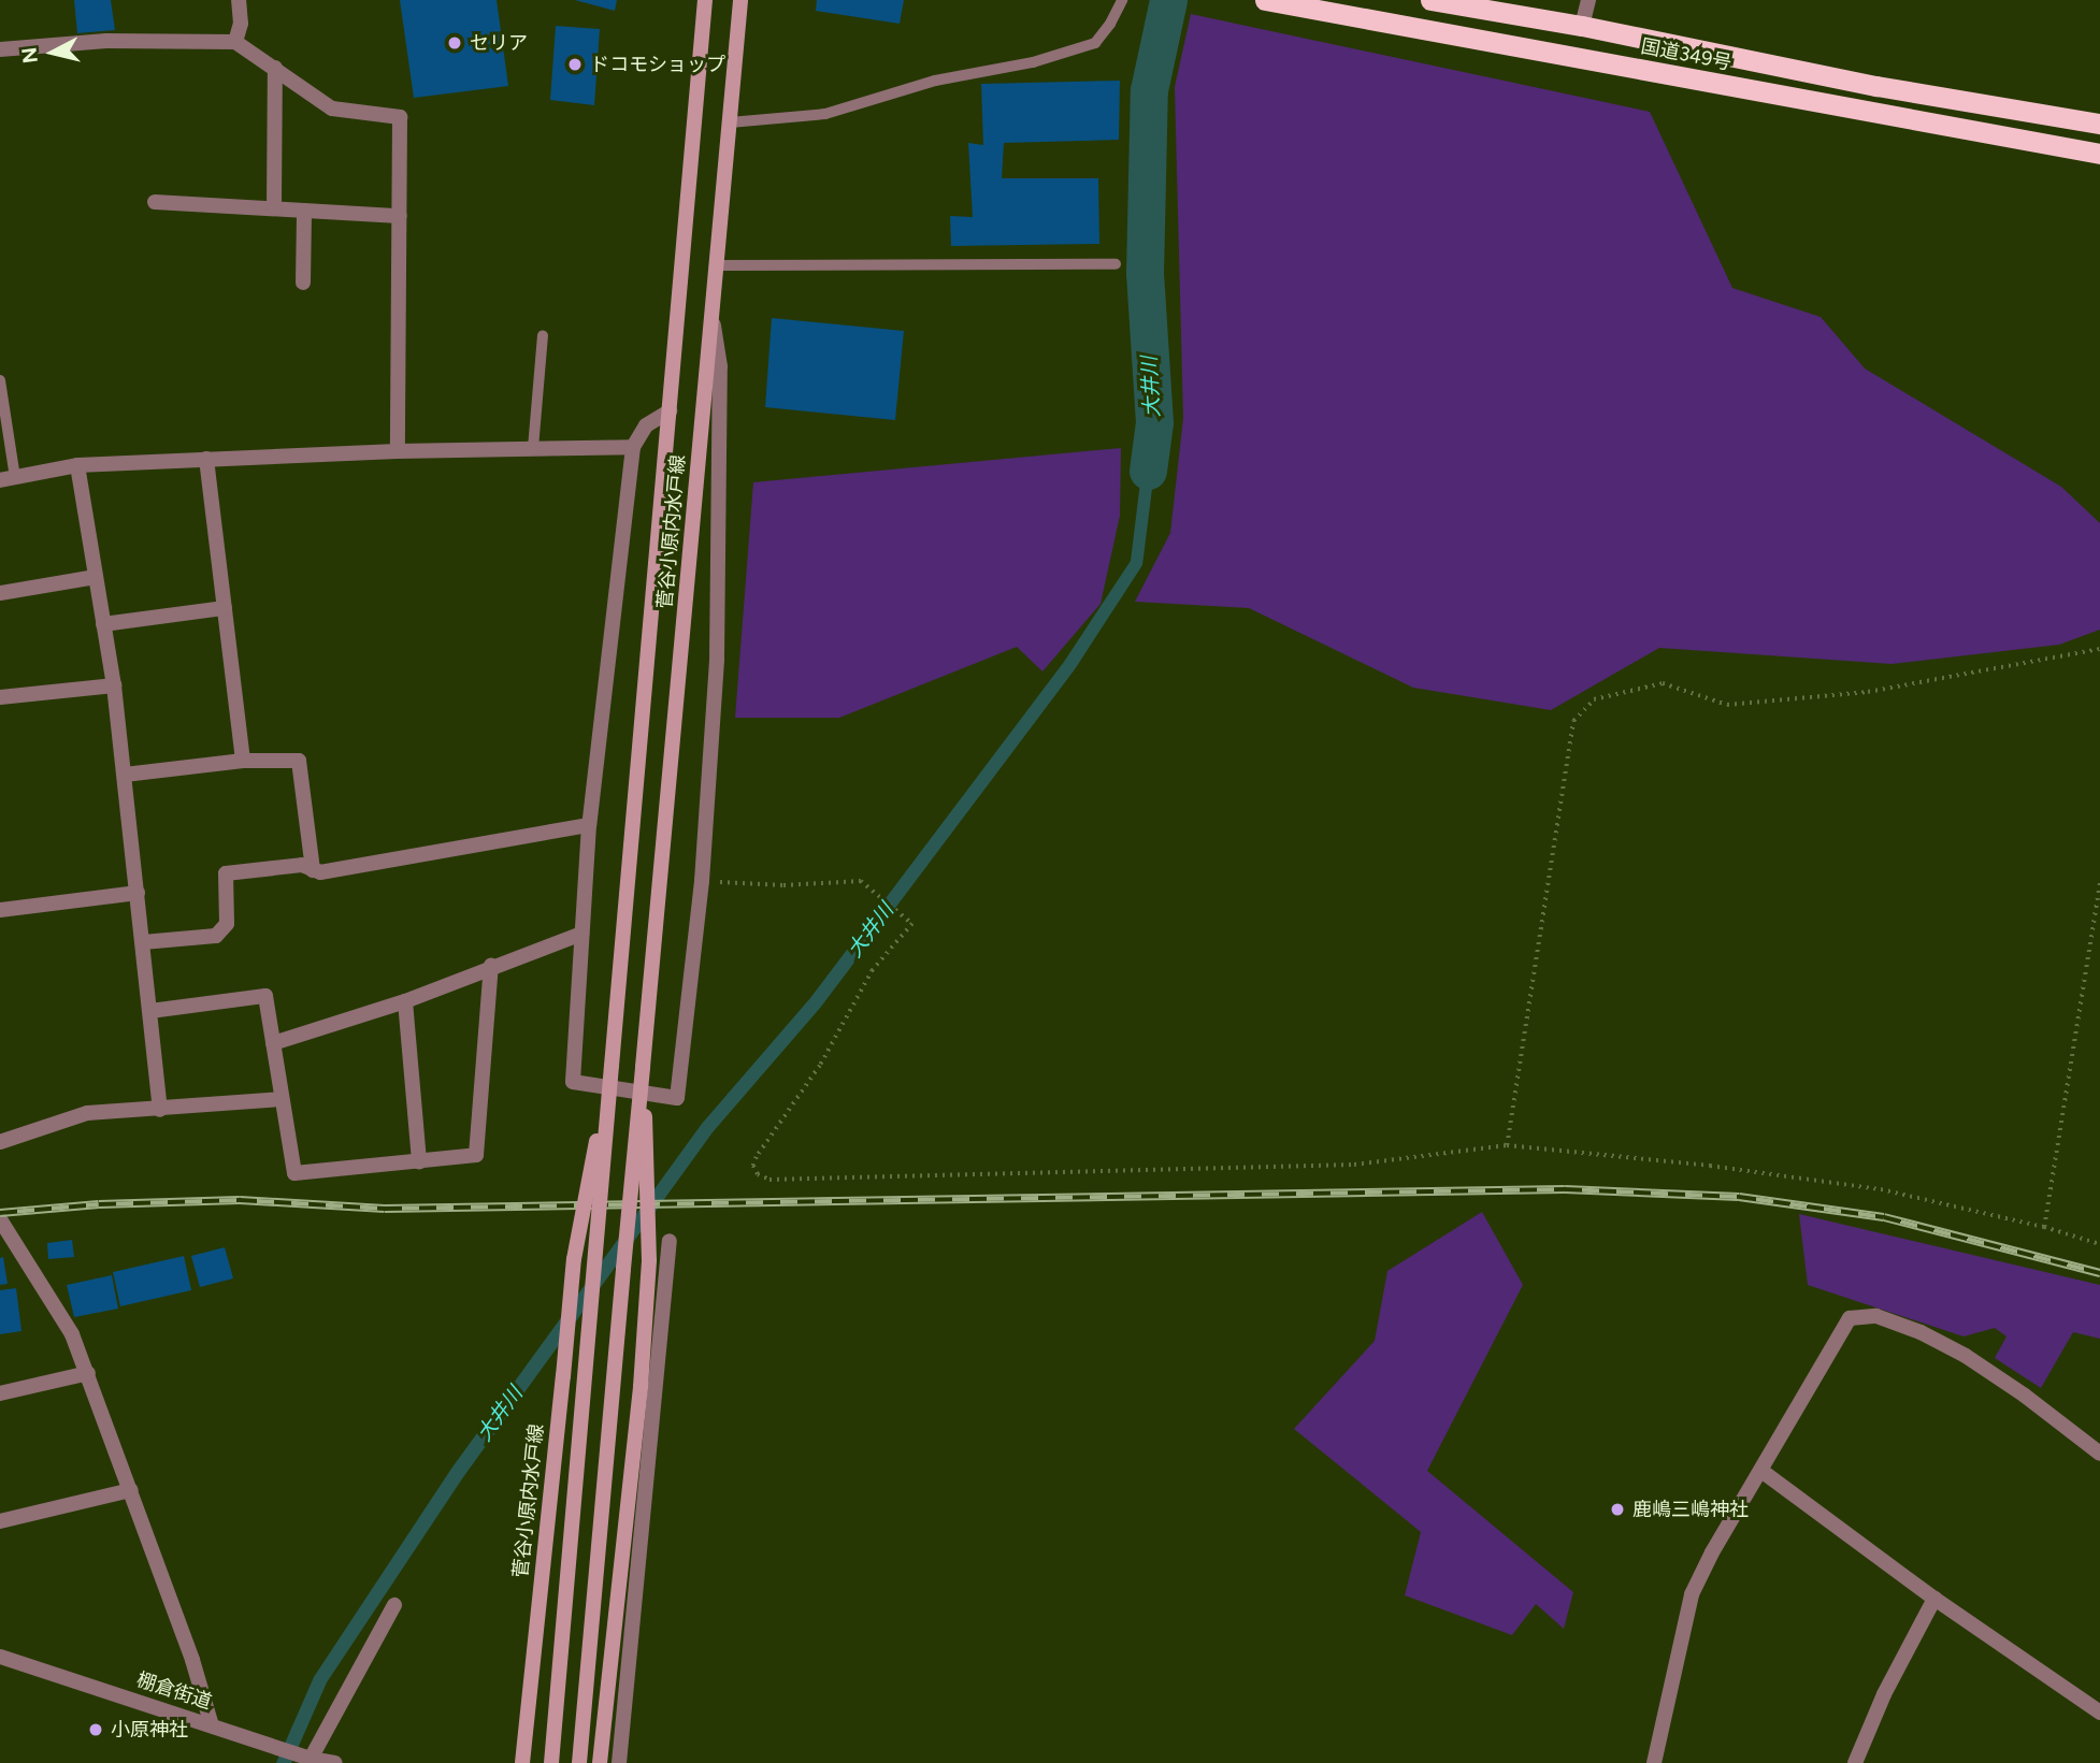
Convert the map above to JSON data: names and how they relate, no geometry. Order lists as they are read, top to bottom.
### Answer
{
  "streets": {
    "highway": ["国道349号"],
    "main road": ["菅谷小原内水戸線"],
    "street": ["棚倉街道"]
  },
  "water": ["大井川"],
  "places": [
    "セリア",
    "ドコモショップ",
    "鹿嶋三嶋神社",
    "小原神社"
  ],
  "north": "left"
}
